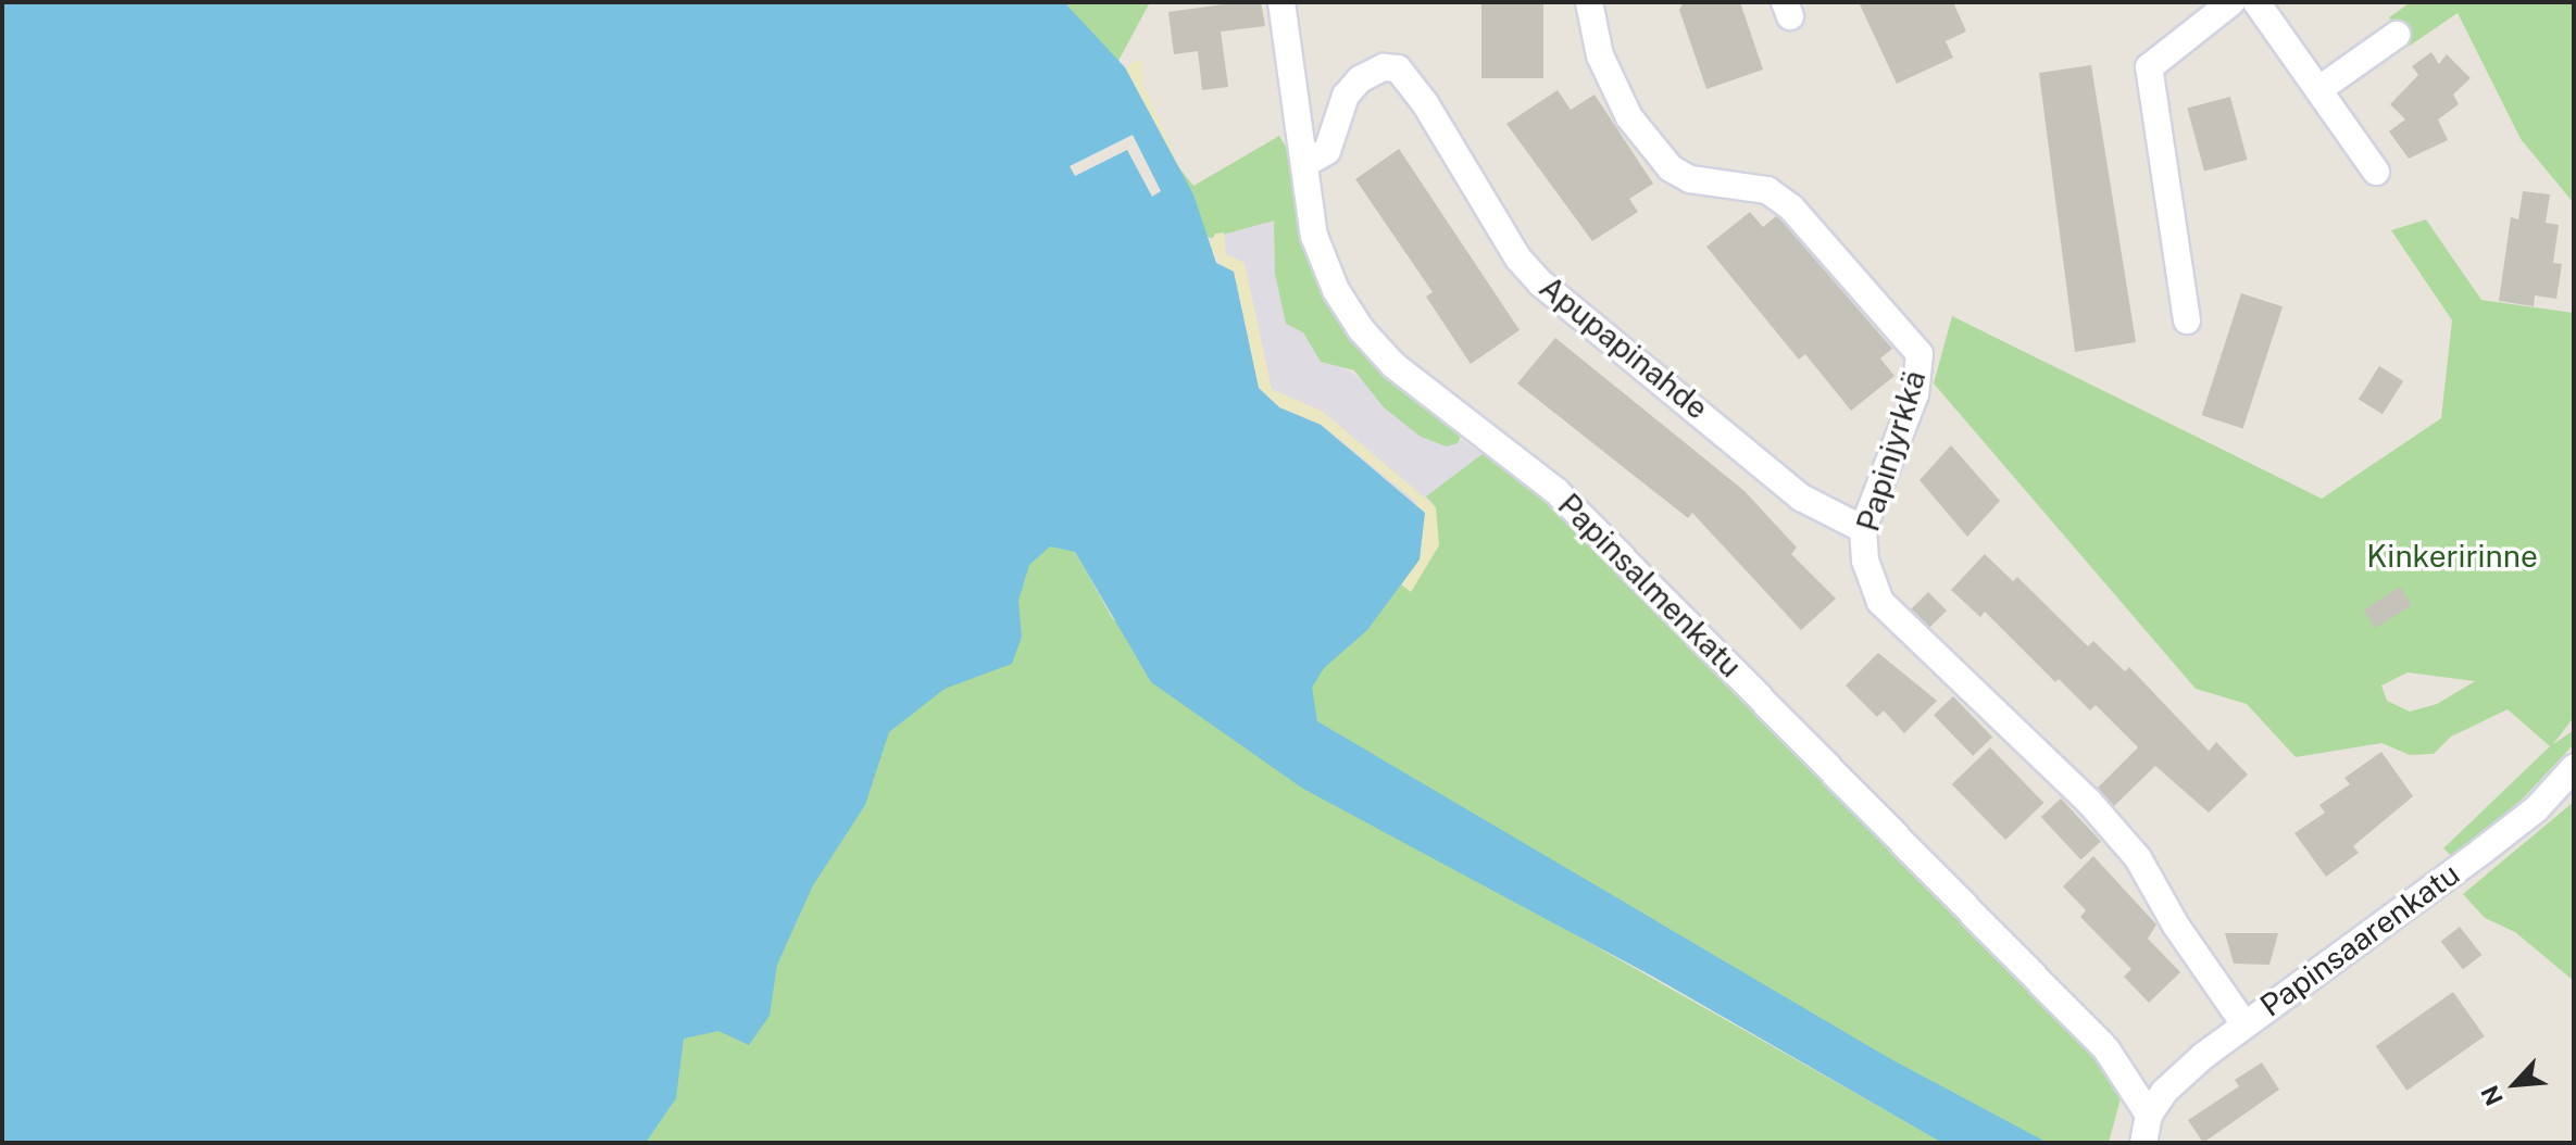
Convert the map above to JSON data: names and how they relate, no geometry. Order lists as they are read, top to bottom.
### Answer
{
  "streets": {
    "street": [
      "Apupapinahde",
      "Papinjyrkkä",
      "Papinsalmenkatu",
      "Papinsaarenkatu"
    ]
  },
  "crossings": [
    ["Apupapinahde", "Papinjyrkkä"],
    ["Apupapinahde", "Papinsalmenkatu"],
    ["Papinjyrkkä", "Papinsaarenkatu"],
    ["Papinsalmenkatu", "Papinsaarenkatu"]
  ],
  "parks": ["Kinkeririnne"],
  "north": "bottom left"
}
